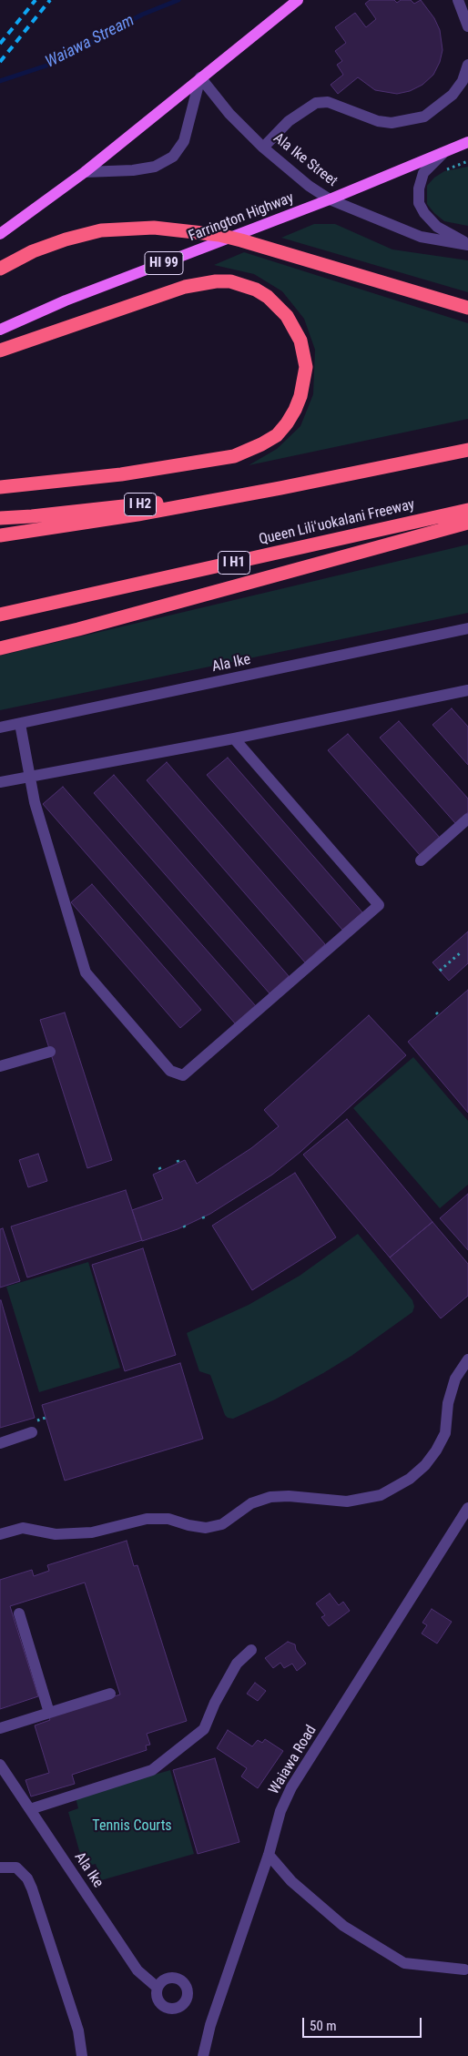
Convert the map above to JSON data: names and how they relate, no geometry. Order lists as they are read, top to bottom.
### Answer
{
  "streets": {
    "highway": ["I H2", "Queen Liliʻuokalani Freeway", "I H1"],
    "main road": ["Farrington Highway", "HI 99"],
    "street": ["Ala Ike Street", "Ala Ike", "Waiawa Road"]
  },
  "crossings": [
    ["Ala Ike Street", "Farrington Highway"]
  ],
  "water": ["Waiawa Stream"],
  "parks": ["Tennis Courts"],
  "scale_bar": "50 m"
}
